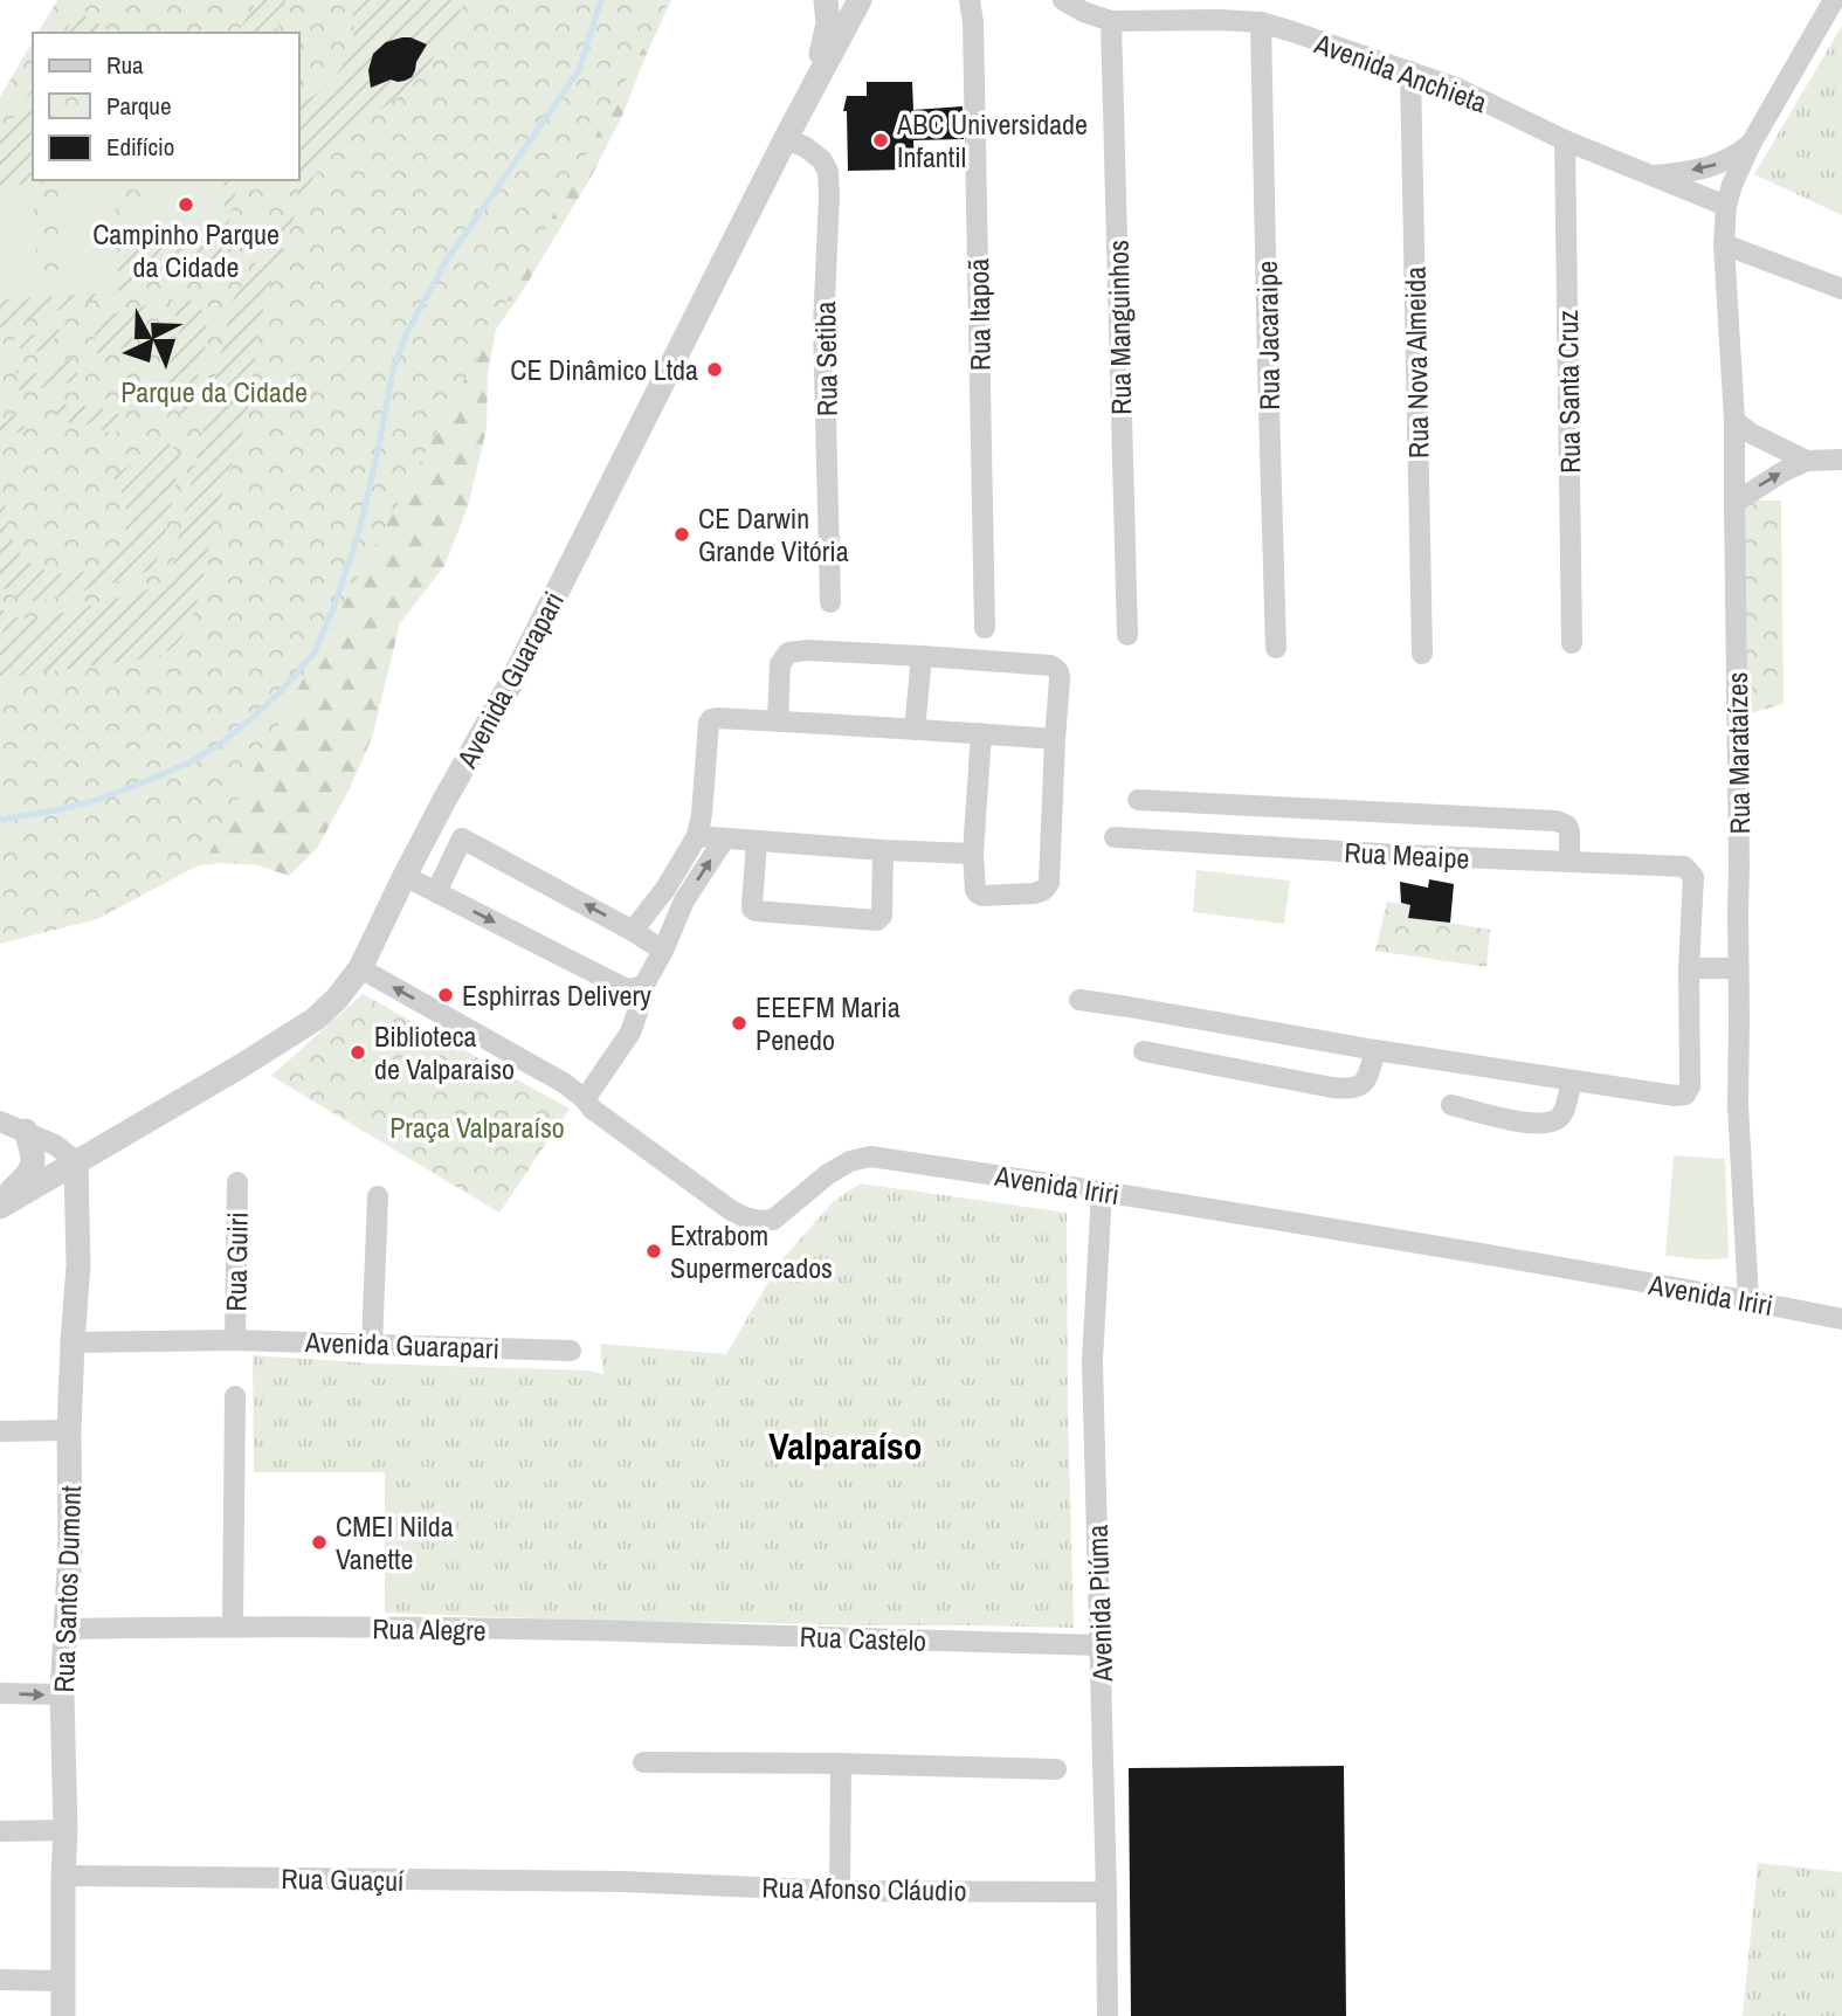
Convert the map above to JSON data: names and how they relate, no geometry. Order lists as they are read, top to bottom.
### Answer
{
  "streets": {
    "street": [
      "Avenida Anchieta",
      "Rua Itapoã",
      "Rua Manguinhos",
      "Rua Jacaraipe",
      "Rua Setiba",
      "Rua Nova Almeida",
      "Rua Santa Cruz",
      "Avenida Guarapari",
      "Rua Marataízes",
      "Rua Meaipe",
      "Avenida Iriri",
      "Rua Guiri",
      "Rua Santos Dumont",
      "Avenida Piúma",
      "Rua Alegre",
      "Rua Castelo",
      "Rua Guaçuí",
      "Rua Afonso Cláudio"
    ]
  },
  "crossings": [
    ["Avenida Anchieta", "Rua Manguinhos"],
    ["Avenida Anchieta", "Rua Jacaraipe"],
    ["Avenida Anchieta", "Rua Nova Almeida"],
    ["Avenida Anchieta", "Rua Santa Cruz"],
    ["Avenida Anchieta", "Rua Marataízes"],
    ["Rua Setiba", "Avenida Guarapari"],
    ["Avenida Guarapari", "Avenida Iriri"],
    ["Avenida Guarapari", "Rua Guiri"],
    ["Avenida Guarapari", "Rua Santos Dumont"],
    ["Rua Marataízes", "Avenida Iriri"],
    ["Avenida Iriri", "Avenida Piúma"],
    ["Rua Santos Dumont", "Rua Alegre"],
    ["Rua Santos Dumont", "Rua Guaçuí"],
    ["Avenida Piúma", "Rua Castelo"],
    ["Avenida Piúma", "Rua Afonso Cláudio"],
    ["Rua Alegre", "Rua Castelo"],
    ["Rua Guaçuí", "Rua Afonso Cláudio"]
  ],
  "districts": ["Valparaíso"],
  "parks": ["Parque da Cidade", "Praça Valparaíso"],
  "places": [
    "ABC Universidade Infantil",
    "Campinho Parque da Cidade",
    "CE Dinâmico Ltda",
    "CE Darwin Grande Vitória",
    "Esphirras Delivery",
    "EEEFM Maria Penedo",
    "Biblioteca de Valparaiso",
    "Extrabom Supermercados",
    "CMEI Nilda Vanette"
  ],
  "legend": ["Rua", "Parque", "Edifício"]
}
